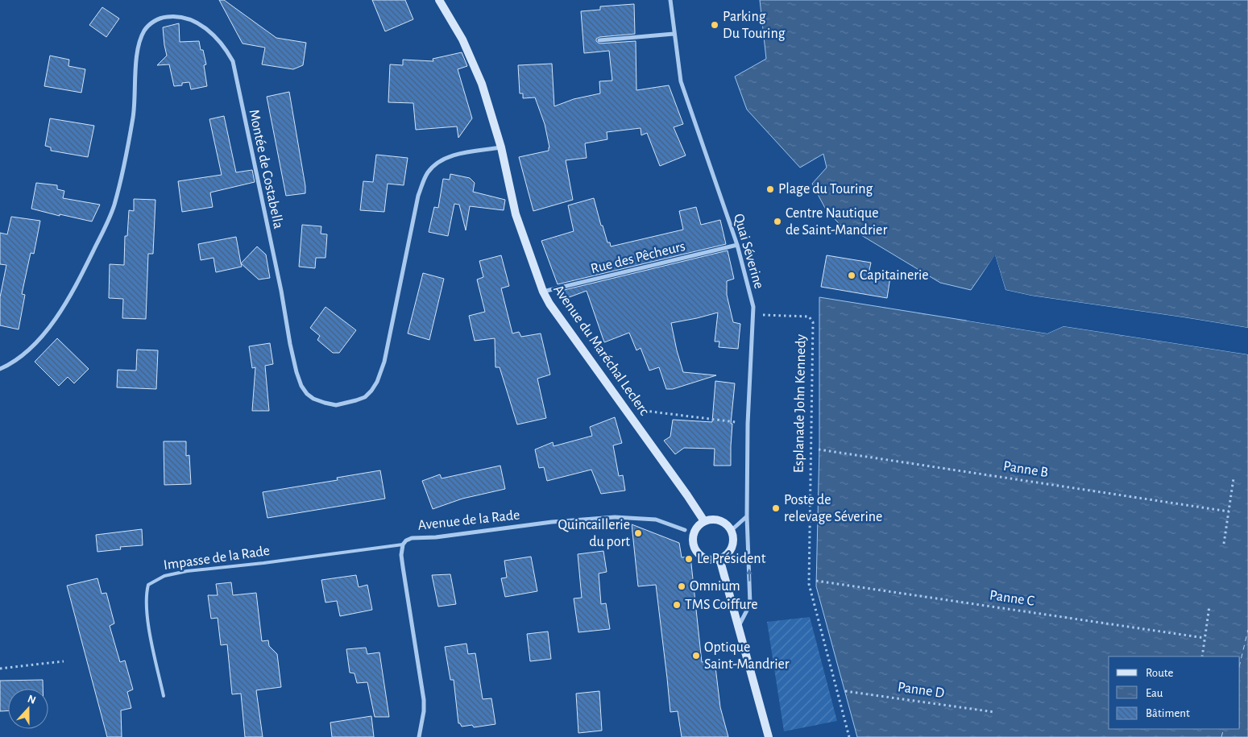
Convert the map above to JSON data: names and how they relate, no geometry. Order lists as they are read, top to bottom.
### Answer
{
  "streets": {
    "main road": ["Avenue du Maréchal Leclerc"],
    "street": [
      "Montée de Costabella",
      "Quai Séverine",
      "Rue des Pêcheurs",
      "Avenue de la Rade"
    ],
    "lane": ["Impasse de la Rade"],
    "path": [
      "Esplanade John Kennedy",
      "Panne B",
      "Panne C",
      "Panne D"
    ]
  },
  "crossings": [
    ["Montée de Costabella", "Avenue du Maréchal Leclerc"],
    ["Quai Séverine", "Rue des Pêcheurs"],
    ["Quai Séverine", "Esplanade John Kennedy"],
    ["Rue des Pêcheurs", "Avenue du Maréchal Leclerc"],
    ["Avenue de la Rade", "Impasse de la Rade"]
  ],
  "places": [
    "Parking Du Touring",
    "Plage du Touring",
    "Centre Nautique de Saint-Mandrier",
    "Capitainerie",
    "Poste de relevage Séverine",
    "Quincaillerie du port",
    "Le Président",
    "Omnium",
    "TMS Coiffure",
    "Optique Saint-Mandrier"
  ],
  "legend": ["Route", "Eau", "Bâtiment"],
  "north": "top"
}
